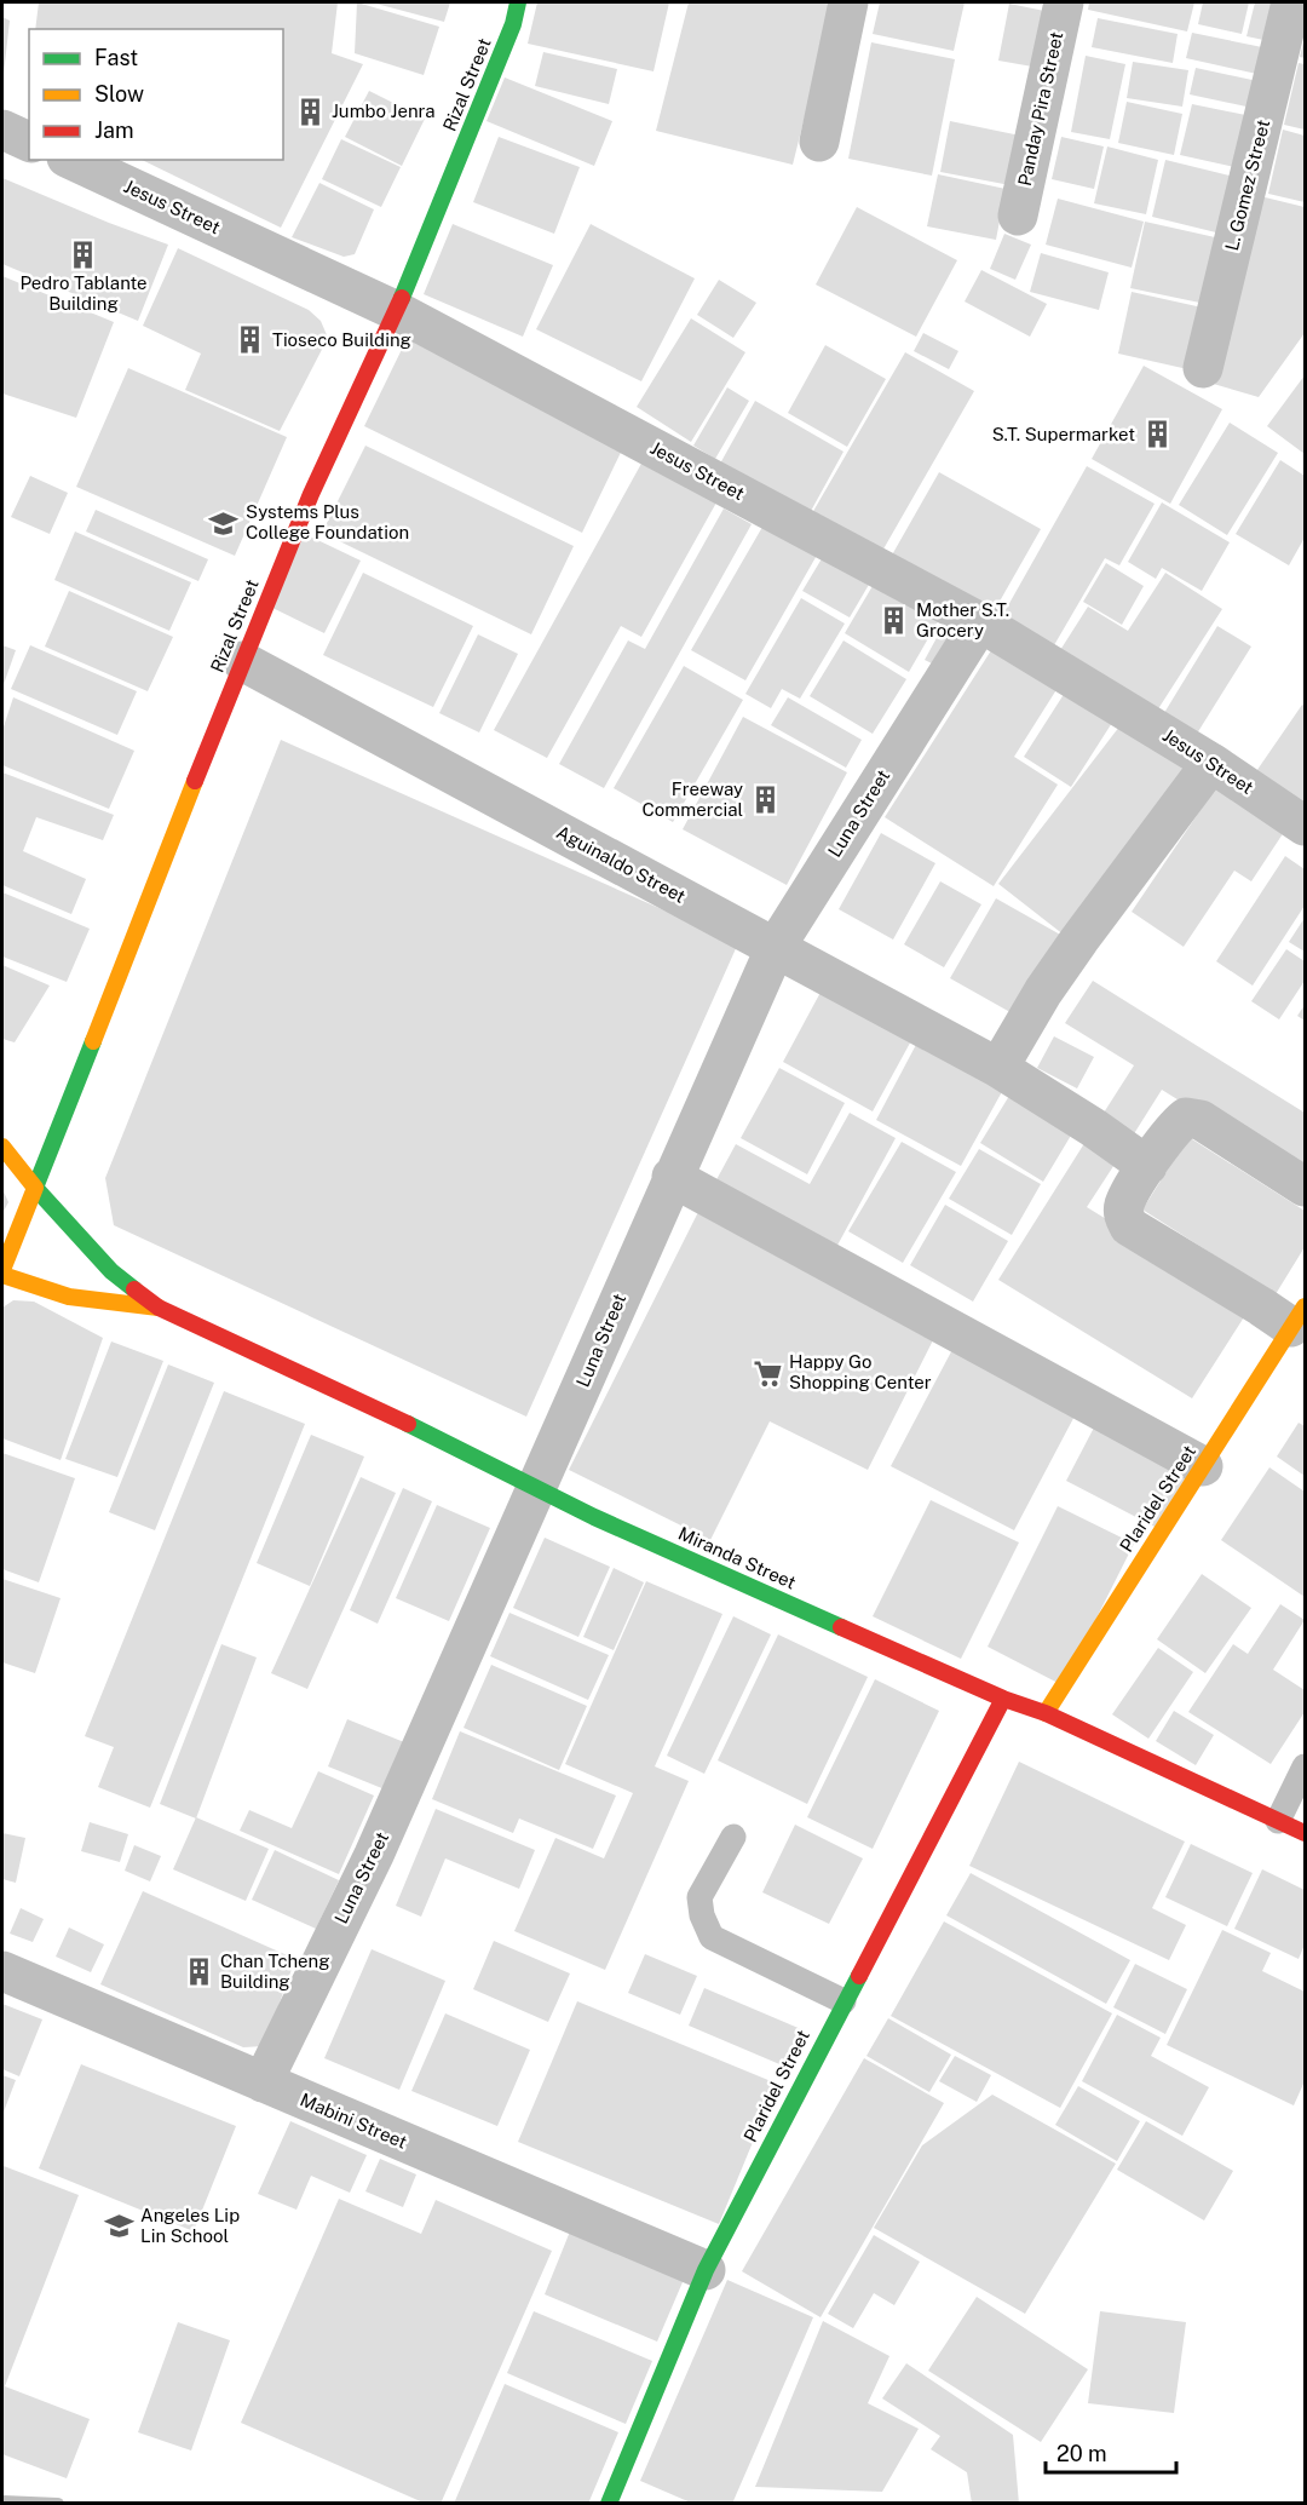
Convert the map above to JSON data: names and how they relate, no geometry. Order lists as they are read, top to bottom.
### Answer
{
  "streets": {
    "street": [
      "Rizal Street",
      "Panday Pira Street",
      "L. Gomez Street",
      "Jesus Street",
      "Luna Street",
      "Aguinaldo Street",
      "Plaridel Street",
      "Miranda Street",
      "Mabini Street"
    ]
  },
  "crossings": [
    ["Rizal Street", "Jesus Street"],
    ["Rizal Street", "Aguinaldo Street"],
    ["Rizal Street", "Miranda Street"],
    ["Jesus Street", "Luna Street"],
    ["Luna Street", "Aguinaldo Street"],
    ["Luna Street", "Miranda Street"],
    ["Luna Street", "Mabini Street"],
    ["Plaridel Street", "Miranda Street"],
    ["Plaridel Street", "Mabini Street"]
  ],
  "places": {
    "building": [
      "Jumbo Jenra",
      "Pedro Tablante Building",
      "Tioseco Building",
      "S.T. Supermarket",
      "Mother S.T. Grocery",
      "Freeway Commercial",
      "Chan Tcheng Building"
    ],
    "school or university": ["Systems Plus College Foundation", "Angeles Lip Lin School"],
    "supermarket": ["Happy Go Shopping Center"]
  },
  "legend": ["Fast", "Slow", "Jam"],
  "scale_bar": "20 m"
}
